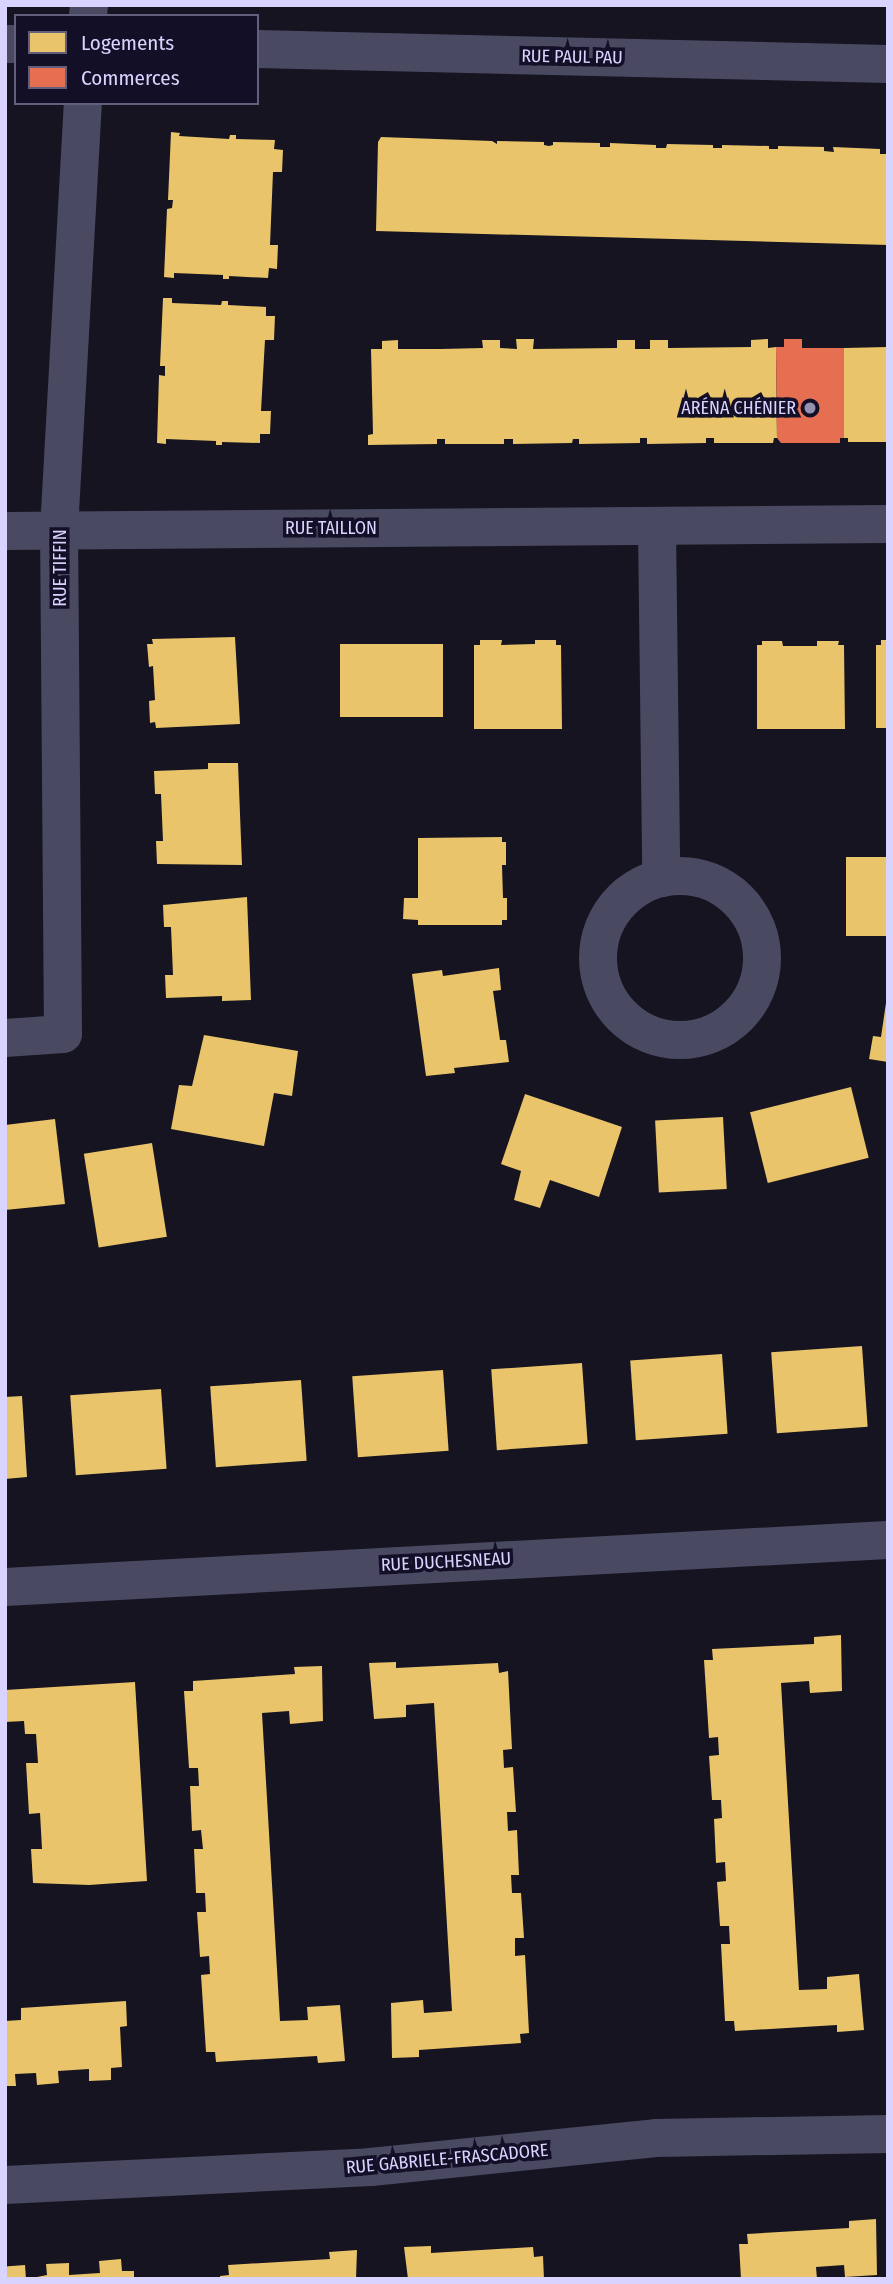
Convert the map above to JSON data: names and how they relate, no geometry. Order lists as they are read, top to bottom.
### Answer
{
  "streets": {
    "street": [
      "RUE PAUL PAU",
      "RUE TAILLON",
      "RUE TIFFIN",
      "RUE DUCHESNEAU",
      "RUE GABRIELE-FRASCADORE"
    ]
  },
  "crossings": [
    ["RUE TAILLON", "RUE TIFFIN"]
  ],
  "places": ["ARÉNA CHÉNIER"],
  "legend": ["Logements", "Commerces"]
}
